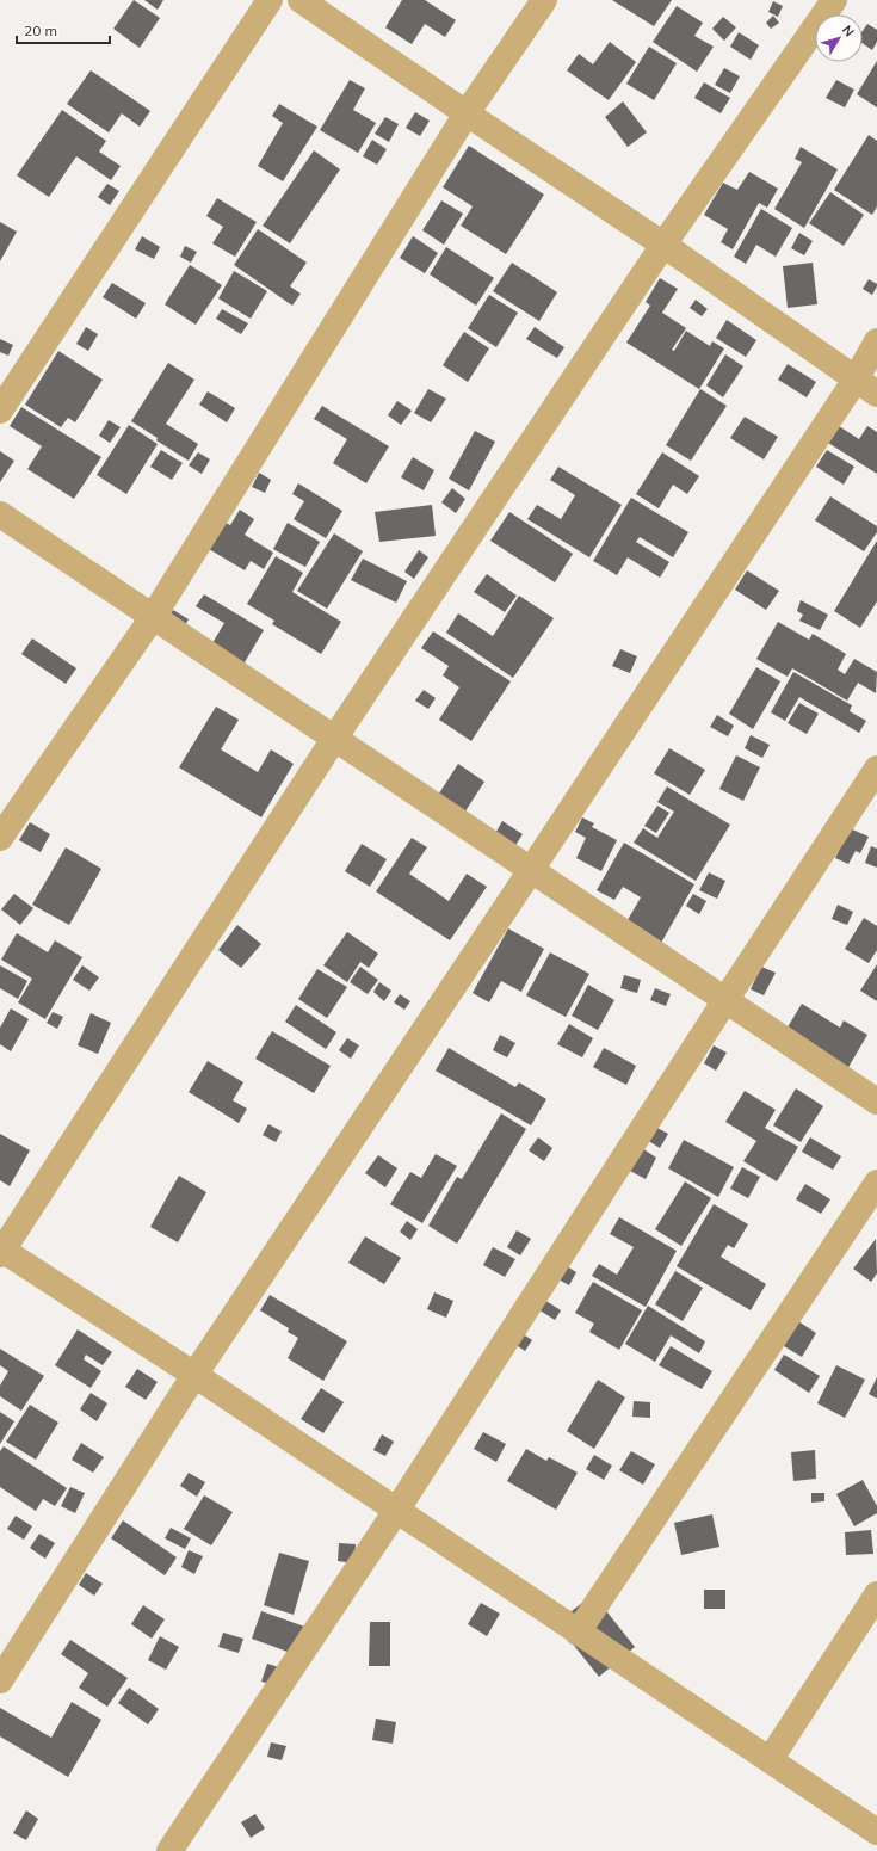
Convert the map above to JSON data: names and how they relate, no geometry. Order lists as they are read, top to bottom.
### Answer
{
  "scale_bar": "20 m",
  "north": "top right"
}
